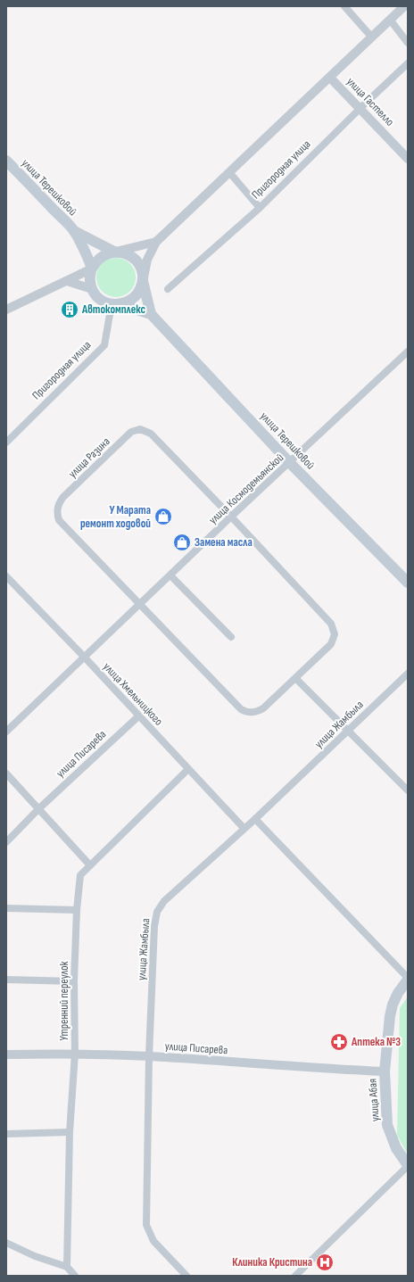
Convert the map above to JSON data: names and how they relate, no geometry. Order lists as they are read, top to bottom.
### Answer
{
  "streets": {
    "main road": ["улица Терешковой", "улица Абая"],
    "street": [
      "улица Гастелло",
      "Пригородная улица",
      "улица Разина",
      "улица Космодемьянской",
      "улица Хмельницкого",
      "улица Жамбыла",
      "улица Писарева",
      "Утренний переулок"
    ]
  },
  "crossings": [
    ["улица Гастелло", "Пригородная улица"],
    ["Пригородная улица", "улица Терешковой"],
    ["улица Терешковой", "улица Космодемьянской"],
    ["улица Разина", "улица Космодемьянской"],
    ["улица Космодемьянской", "улица Хмельницкого"],
    ["улица Хмельницкого", "улица Жамбыла"],
    ["улица Хмельницкого", "улица Писарева"],
    ["улица Хмельницкого", "Утренний переулок"],
    ["улица Жамбыла", "улица Писарева"],
    ["улица Писарева", "Утренний переулок"],
    ["улица Писарева", "улица Абая"]
  ],
  "places": {
    "building": ["Автокомплекс"],
    "shop": ["У Марата ремонт ходовой", "Замена масла"],
    "pharmacy": ["Аптека №3"],
    "hospital": ["Клиника Кристина"]
  }
}
